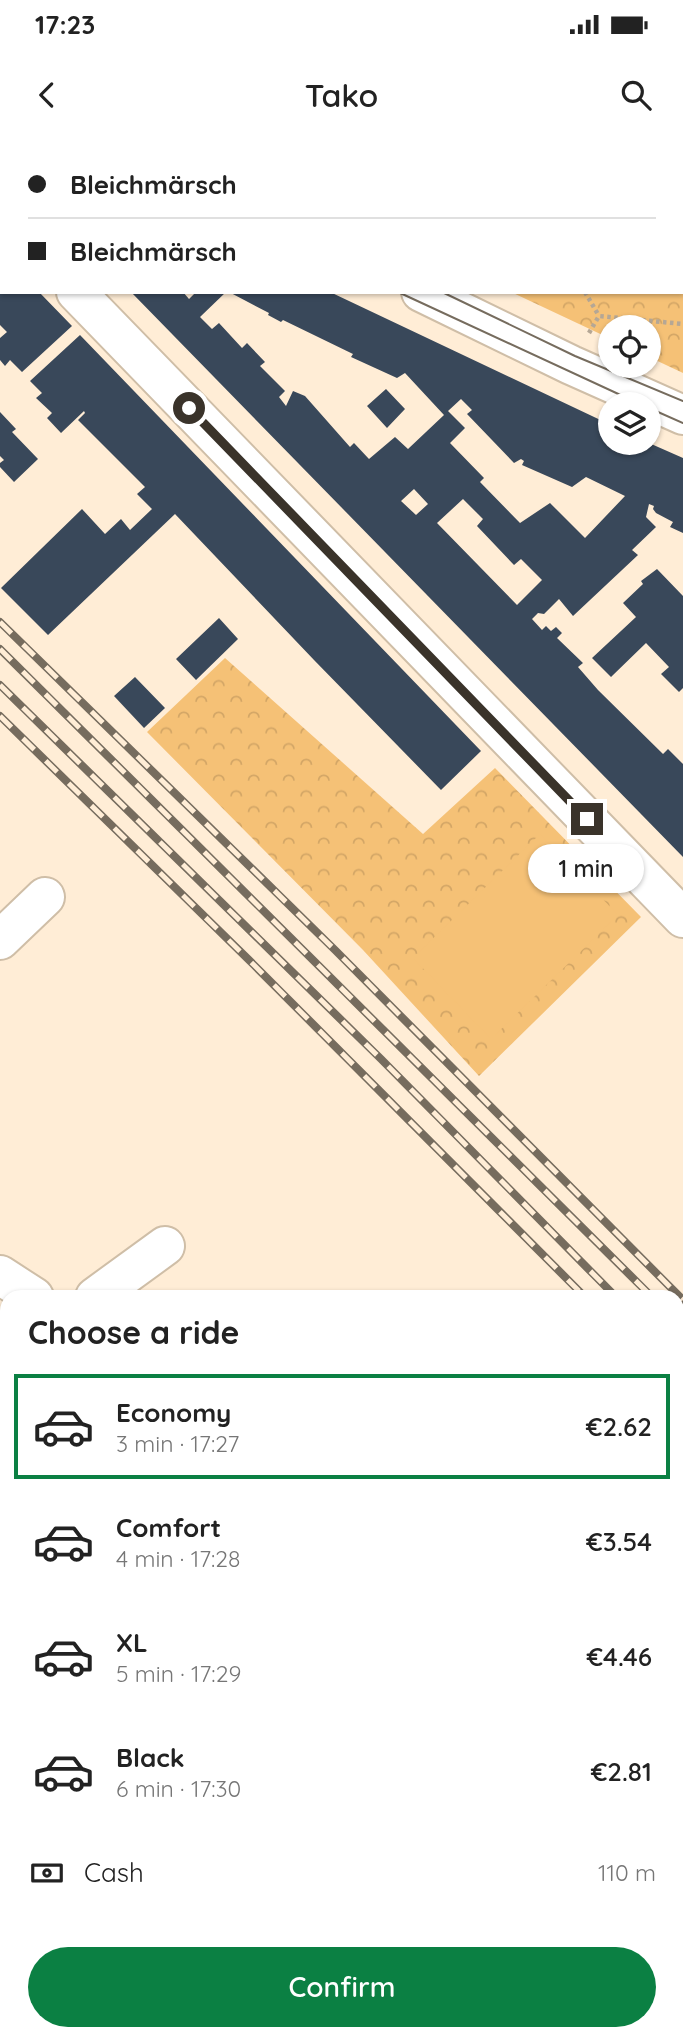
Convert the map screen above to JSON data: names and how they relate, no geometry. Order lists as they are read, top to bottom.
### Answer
{
  "page": {
    "status": "17:23",
    "header": "Tako",
    "banner": ["Bleichmärsch", "Bleichmärsch"],
    "bubble": "1 min",
    "heading": "Choose a ride",
    "list": [
      {
        "name": "Economy",
        "note": "3 min · 17:27",
        "value": "€2.62"
      },
      {
        "name": "Comfort",
        "note": "4 min · 17:28",
        "value": "€3.54"
      },
      {
        "name": "XL",
        "note": "5 min · 17:29",
        "value": "€4.46"
      },
      {
        "name": "Black",
        "note": "6 min · 17:30",
        "value": "€2.81"
      }
    ],
    "pay": ["Cash", "110 m"],
    "buttons": "Confirm"
  }
}
